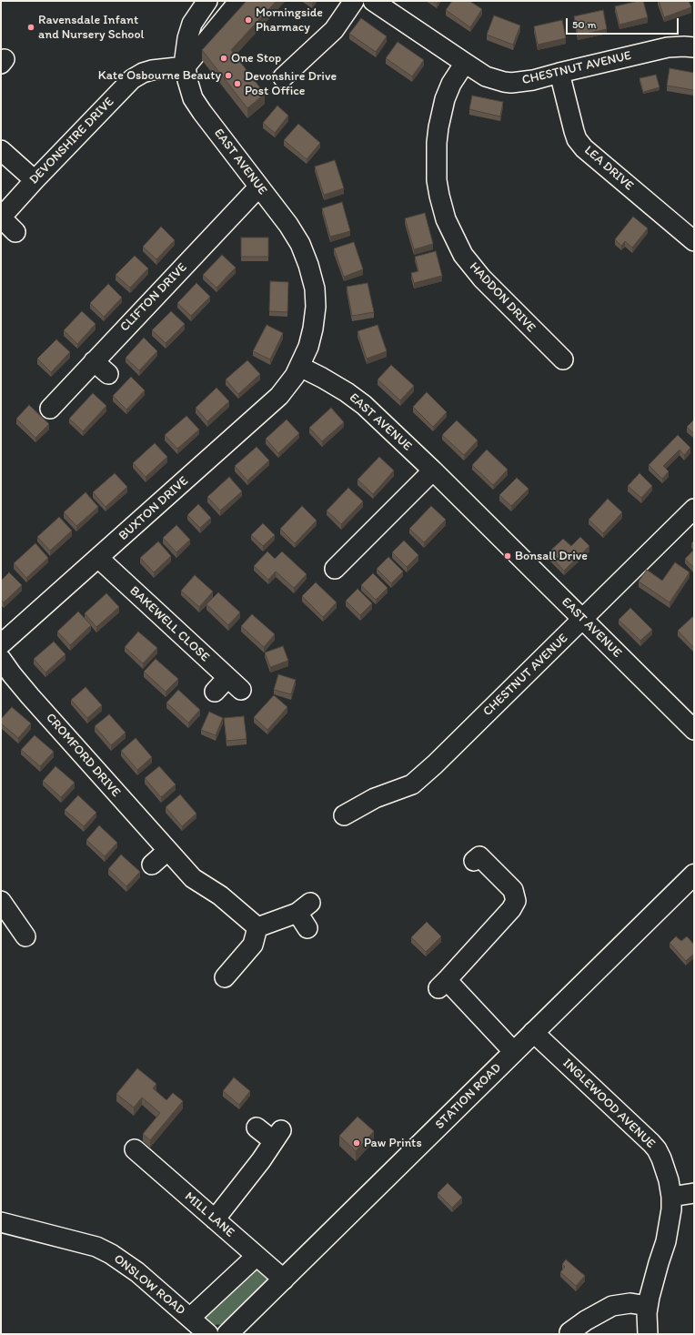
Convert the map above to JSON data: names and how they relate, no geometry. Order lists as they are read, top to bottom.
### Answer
{
  "streets": {
    "main road": ["STATION ROAD"],
    "street": [
      "CHESTNUT AVENUE",
      "DEVONSHIRE DRIVE",
      "EAST AVENUE",
      "LEA DRIVE",
      "CLIFTON DRIVE",
      "HADDON DRIVE",
      "BUXTON DRIVE",
      "BAKEWELL CLOSE",
      "CROMFORD DRIVE",
      "INGLEWOOD AVENUE",
      "MILL LANE",
      "ONSLOW ROAD"
    ]
  },
  "crossings": [
    ["CHESTNUT AVENUE", "EAST AVENUE"],
    ["CHESTNUT AVENUE", "LEA DRIVE"],
    ["CHESTNUT AVENUE", "HADDON DRIVE"],
    ["DEVONSHIRE DRIVE", "EAST AVENUE"],
    ["EAST AVENUE", "CLIFTON DRIVE"],
    ["EAST AVENUE", "BUXTON DRIVE"],
    ["BUXTON DRIVE", "BAKEWELL CLOSE"],
    ["STATION ROAD", "INGLEWOOD AVENUE"],
    ["STATION ROAD", "MILL LANE"]
  ],
  "places": [
    "Morningside Pharmacy",
    "Ravensdale Infant and Nursery School",
    "One Stop",
    "Kate Osbourne Beauty",
    "Devonshire Drive Post Office",
    "Bonsall Drive",
    "Paw Prints"
  ],
  "scale_bar": "50 m"
}
